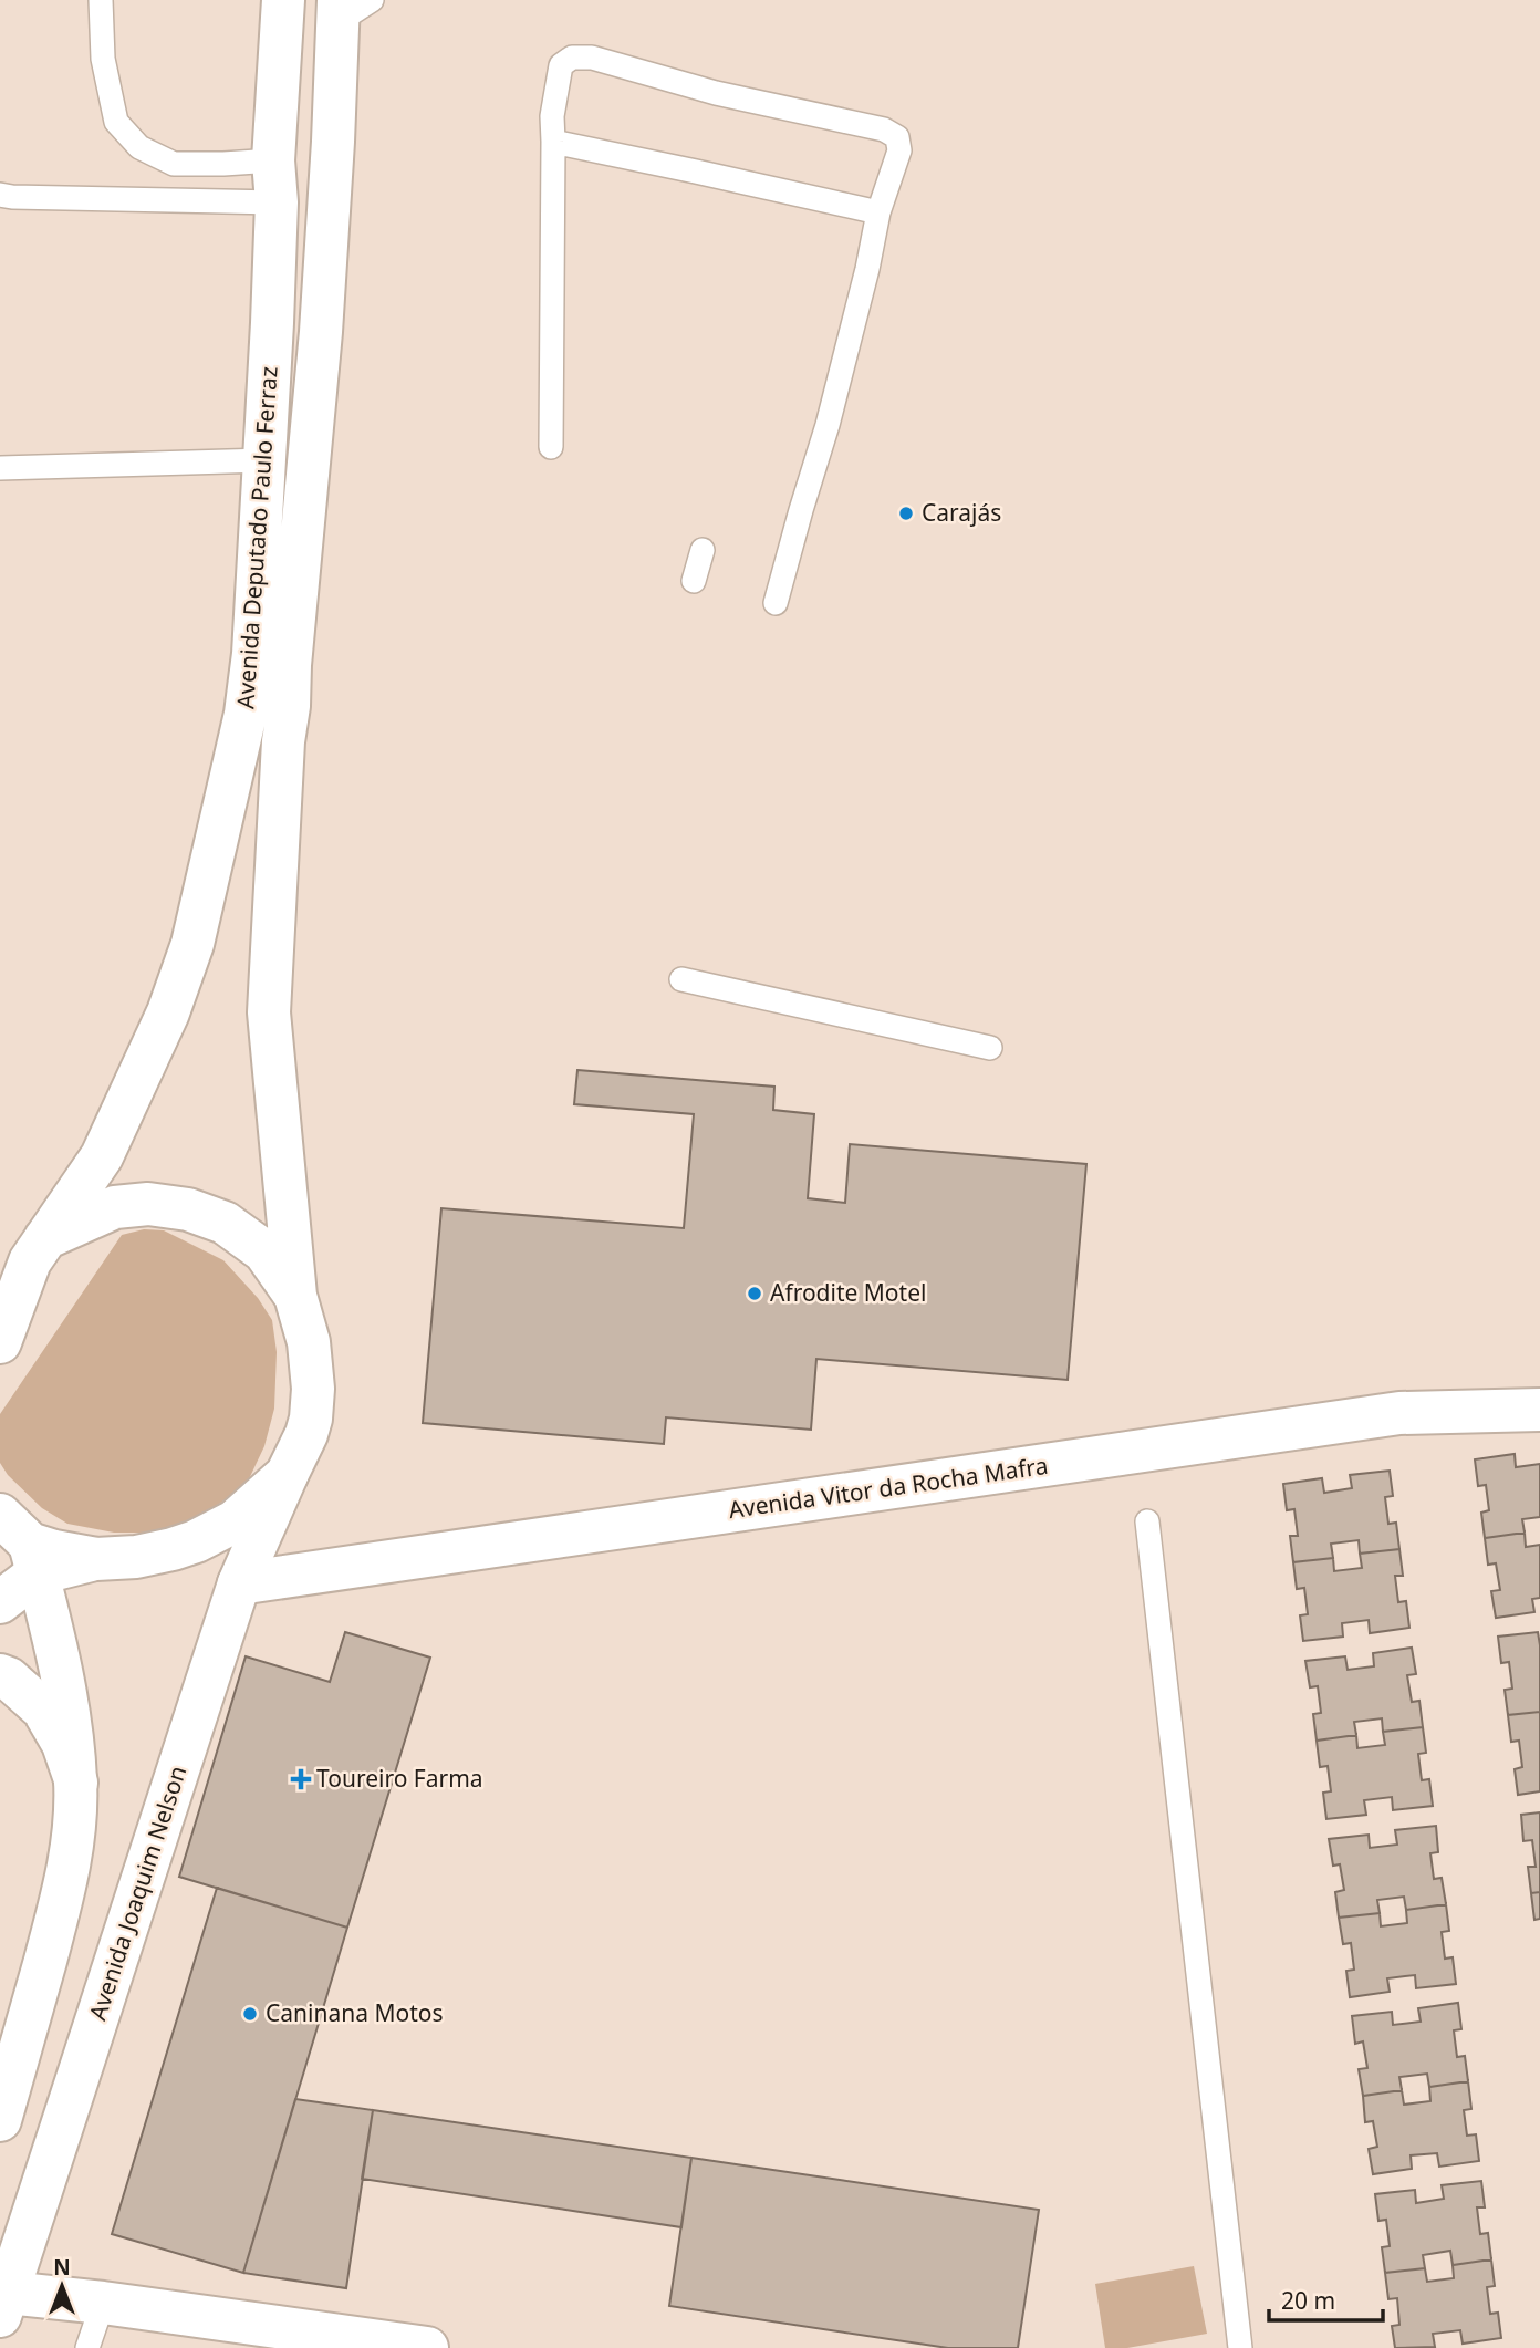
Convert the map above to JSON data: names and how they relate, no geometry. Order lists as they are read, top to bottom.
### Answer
{
  "streets": {
    "main road": ["Avenida Deputado Paulo Ferraz", "Avenida Vitor da Rocha Mafra", "Avenida Joaquim Nelson"]
  },
  "crossings": [
    ["Avenida Deputado Paulo Ferraz", "Avenida Joaquim Nelson"],
    ["Avenida Vitor da Rocha Mafra", "Avenida Joaquim Nelson"]
  ],
  "places": {
    "other": ["Carajás", "Afrodite Motel", "Caninana Motos"],
    "health": ["Toureiro Farma"]
  },
  "scale_bar": "20 m",
  "north": "top"
}
